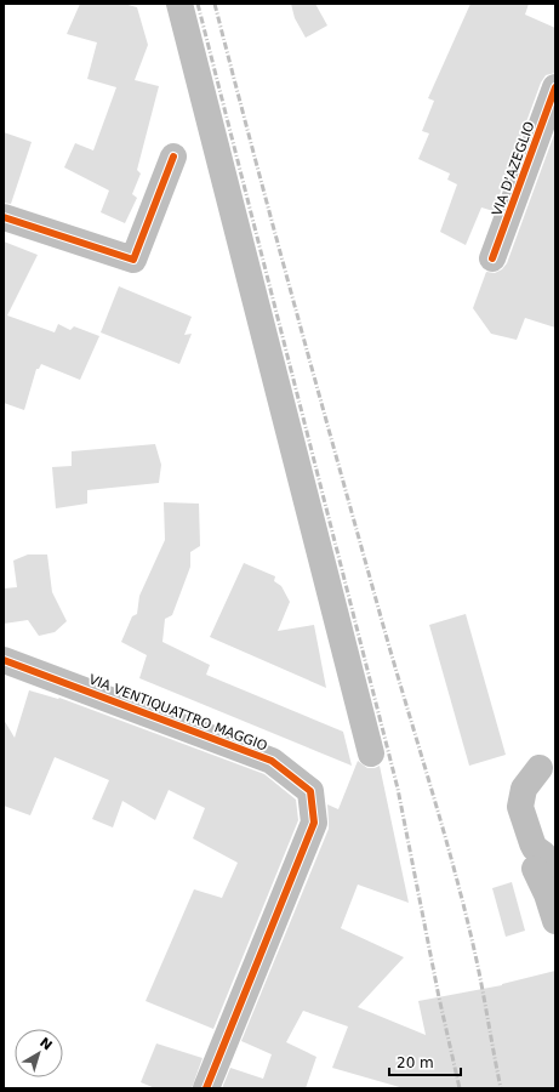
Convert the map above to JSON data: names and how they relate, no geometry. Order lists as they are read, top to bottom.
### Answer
{
  "streets": {
    "street": ["VIA D'AZEGLIO", "VIA VENTIQUATTRO MAGGIO"]
  },
  "scale_bar": "20 m",
  "north": "top right"
}
